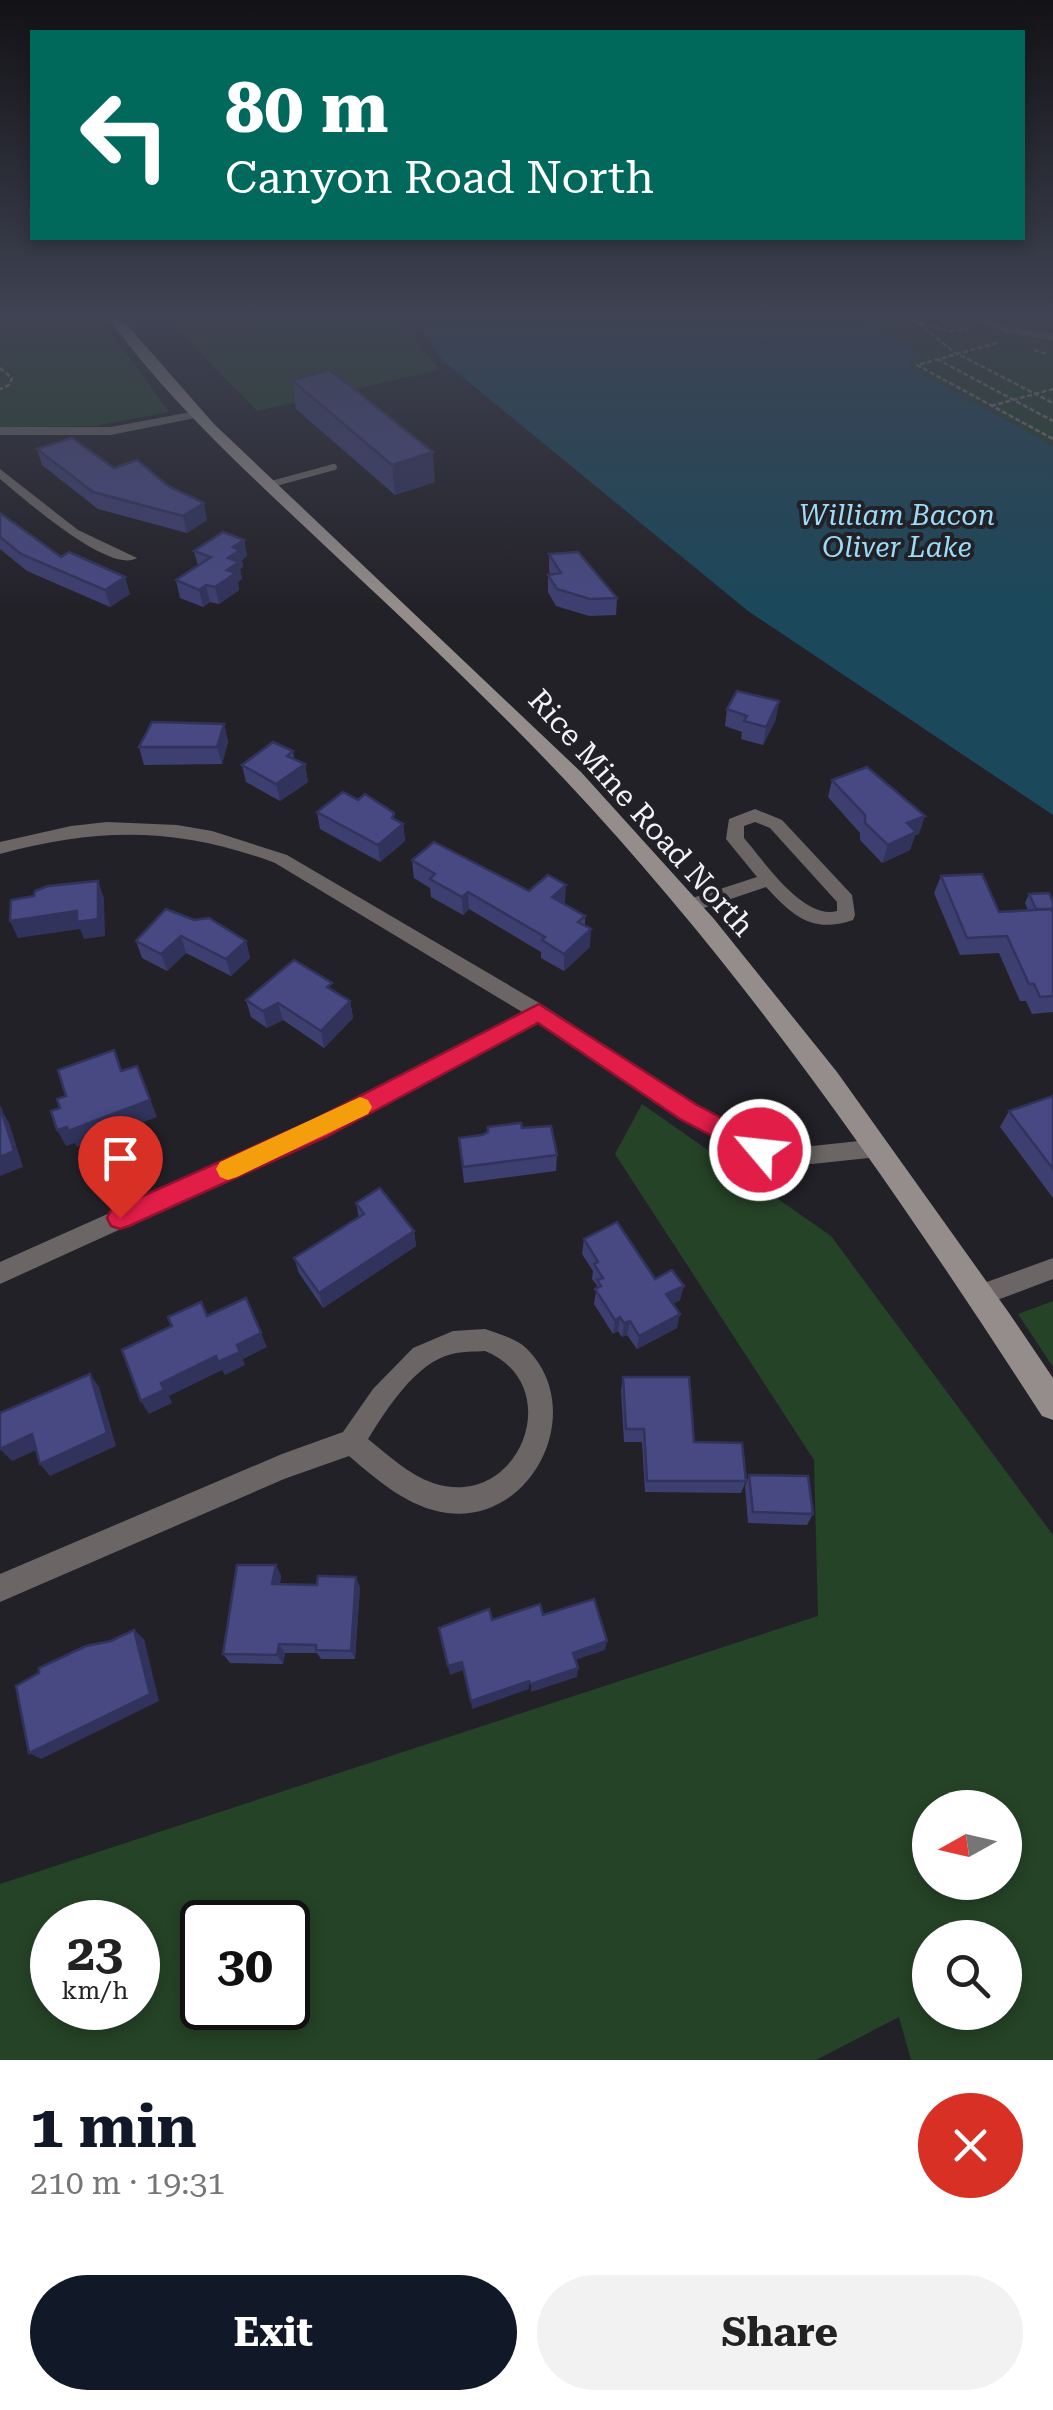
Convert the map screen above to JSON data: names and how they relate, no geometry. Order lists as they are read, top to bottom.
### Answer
{
  "streets": {
    "main road": ["Rice Mine Road North"]
  },
  "water": ["William Bacon Oliver Lake"],
  "north": "left",
  "page": {
    "turn": ["80 m", "Canyon Road North"],
    "speed": "23 km/h",
    "limit": "30",
    "heading": ["1 min", "210 m · 19:31"],
    "buttons": ["Exit", "Share"]
  }
}
